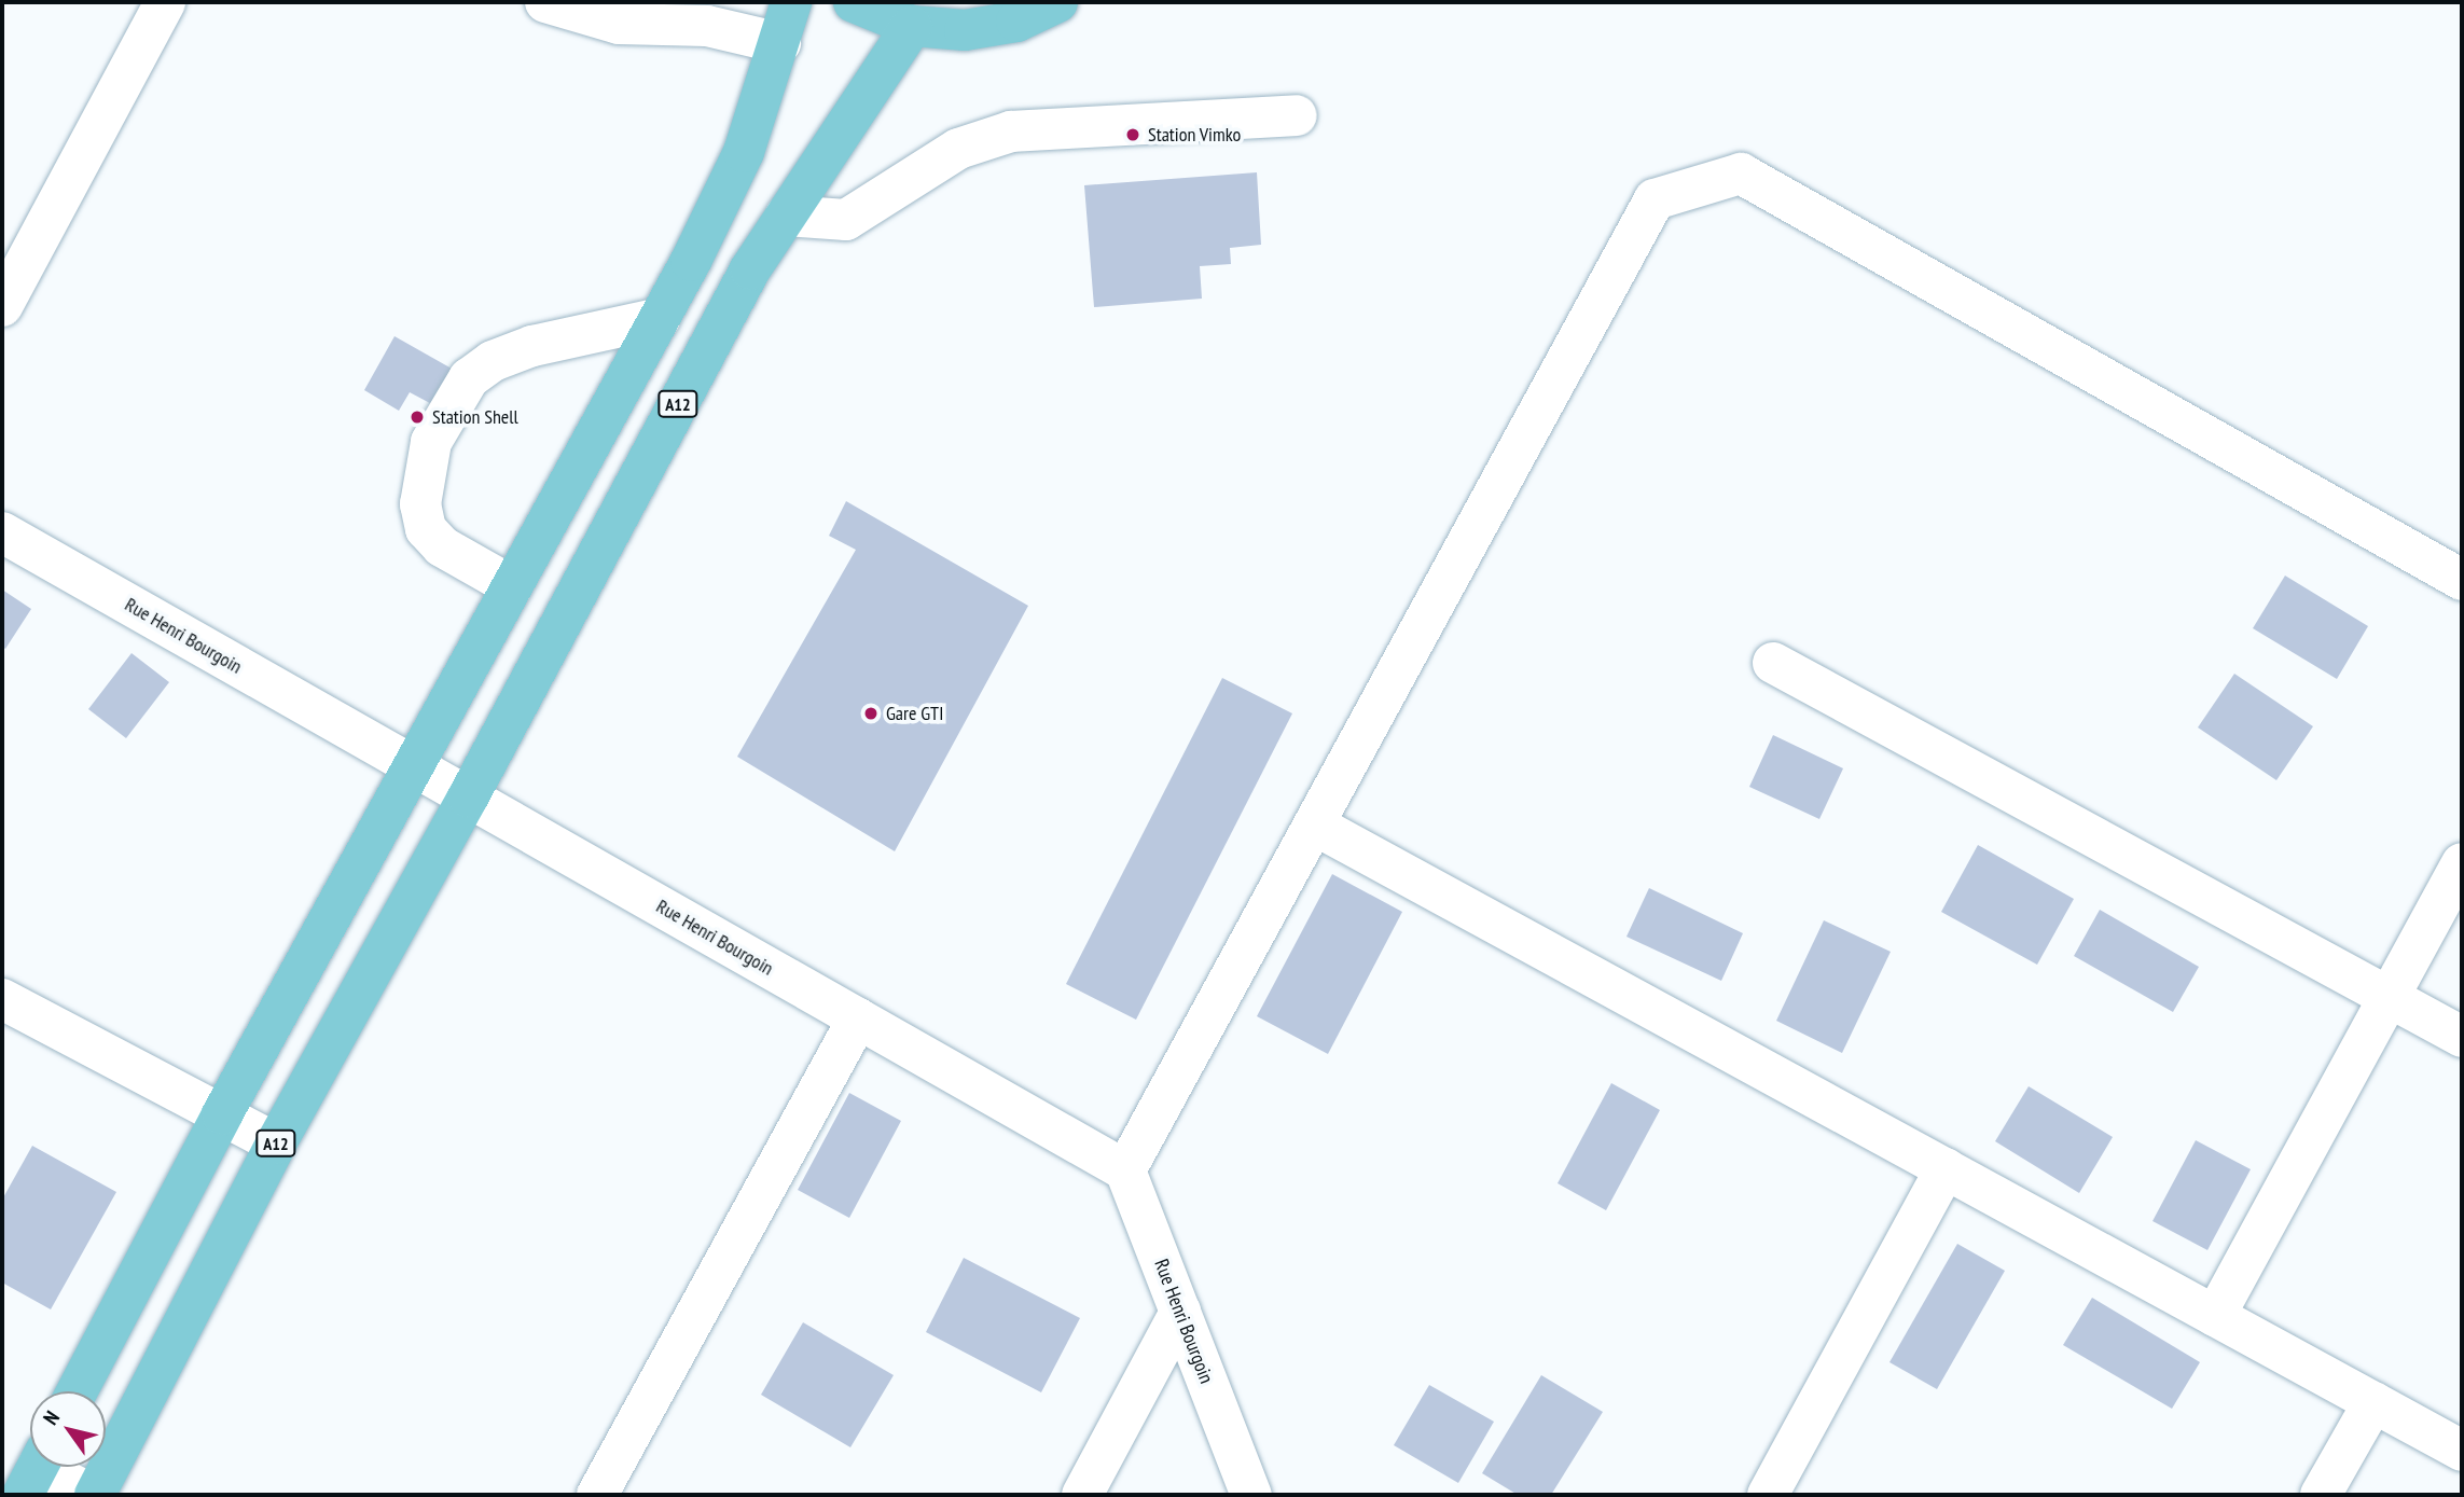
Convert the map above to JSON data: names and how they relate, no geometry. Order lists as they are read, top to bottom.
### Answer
{
  "streets": {
    "main road": ["A12"],
    "street": ["Rue Henri Bourgoin"]
  },
  "crossings": [
    ["A12", "Rue Henri Bourgoin"]
  ],
  "places": ["Station Vimko", "Station Shell", "Gare GTI"],
  "north": "top left"
}
